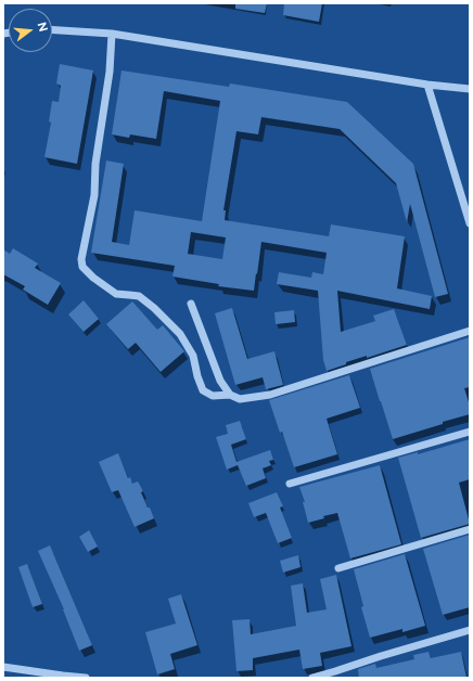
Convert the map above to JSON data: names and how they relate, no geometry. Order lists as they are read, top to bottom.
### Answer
{
  "north": "right"
}
